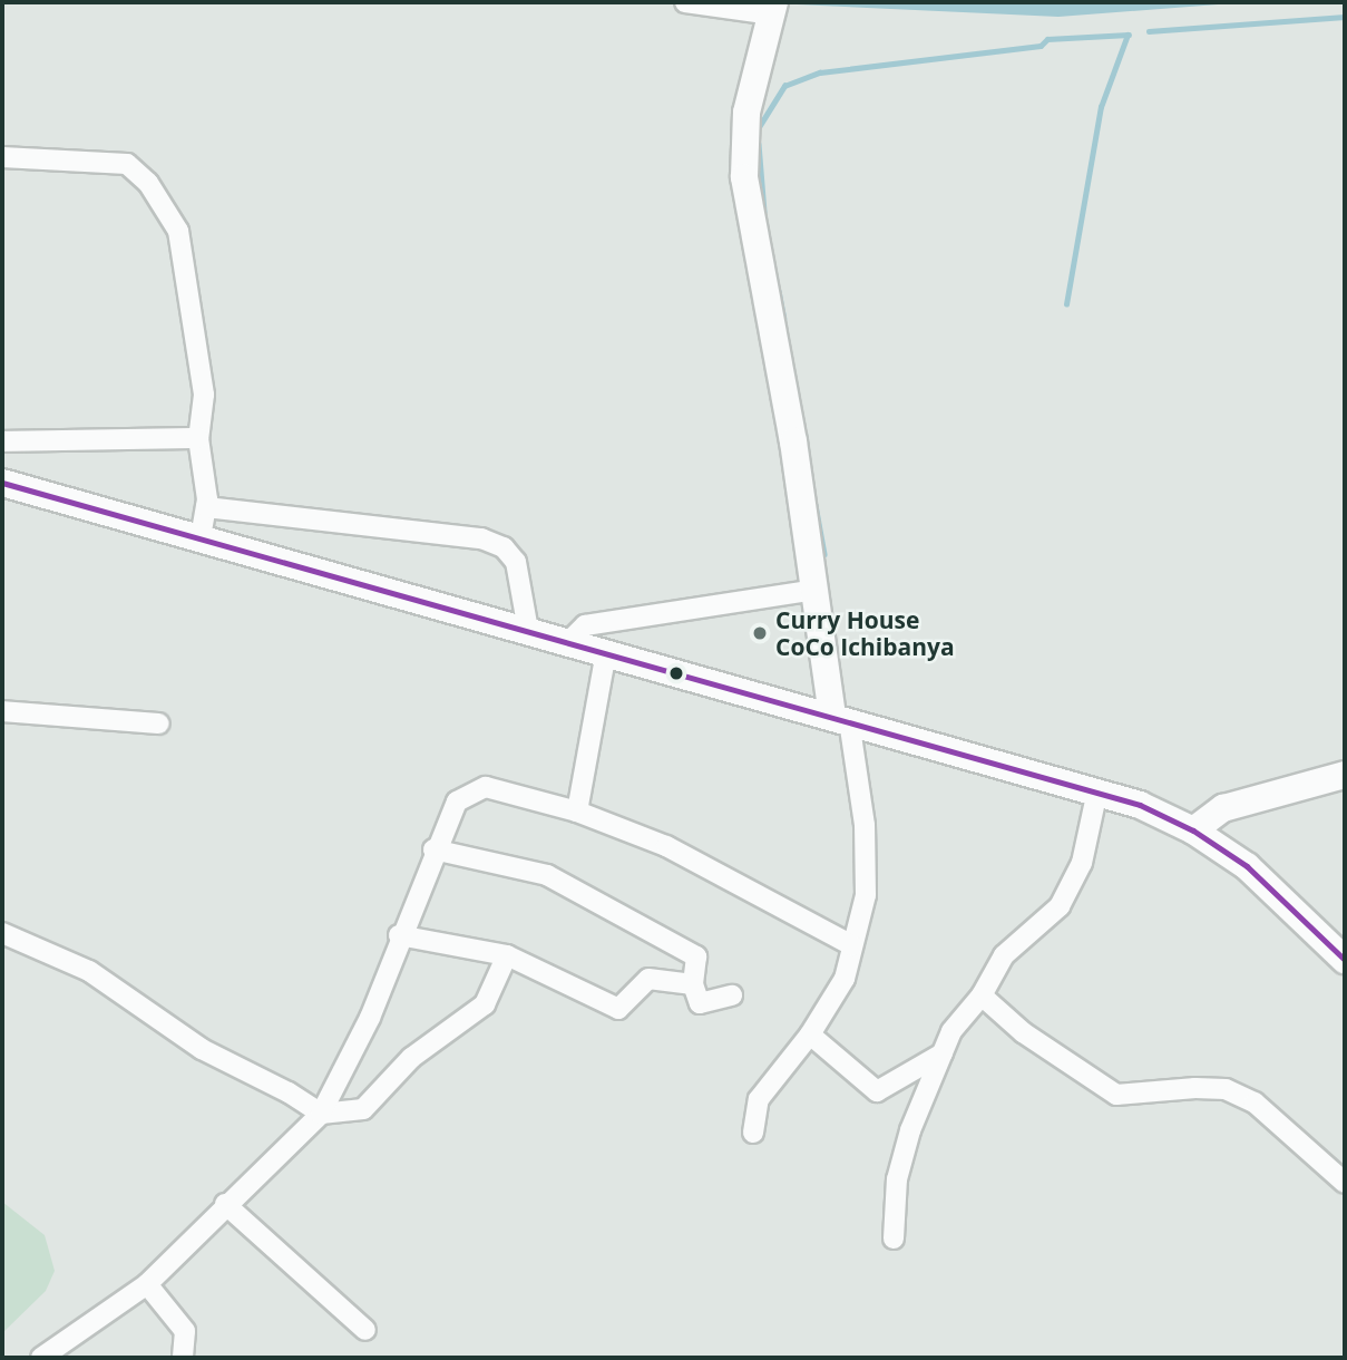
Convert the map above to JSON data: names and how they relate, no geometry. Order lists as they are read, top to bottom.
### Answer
{
  "places": ["Curry House CoCo Ichibanya"]
}
